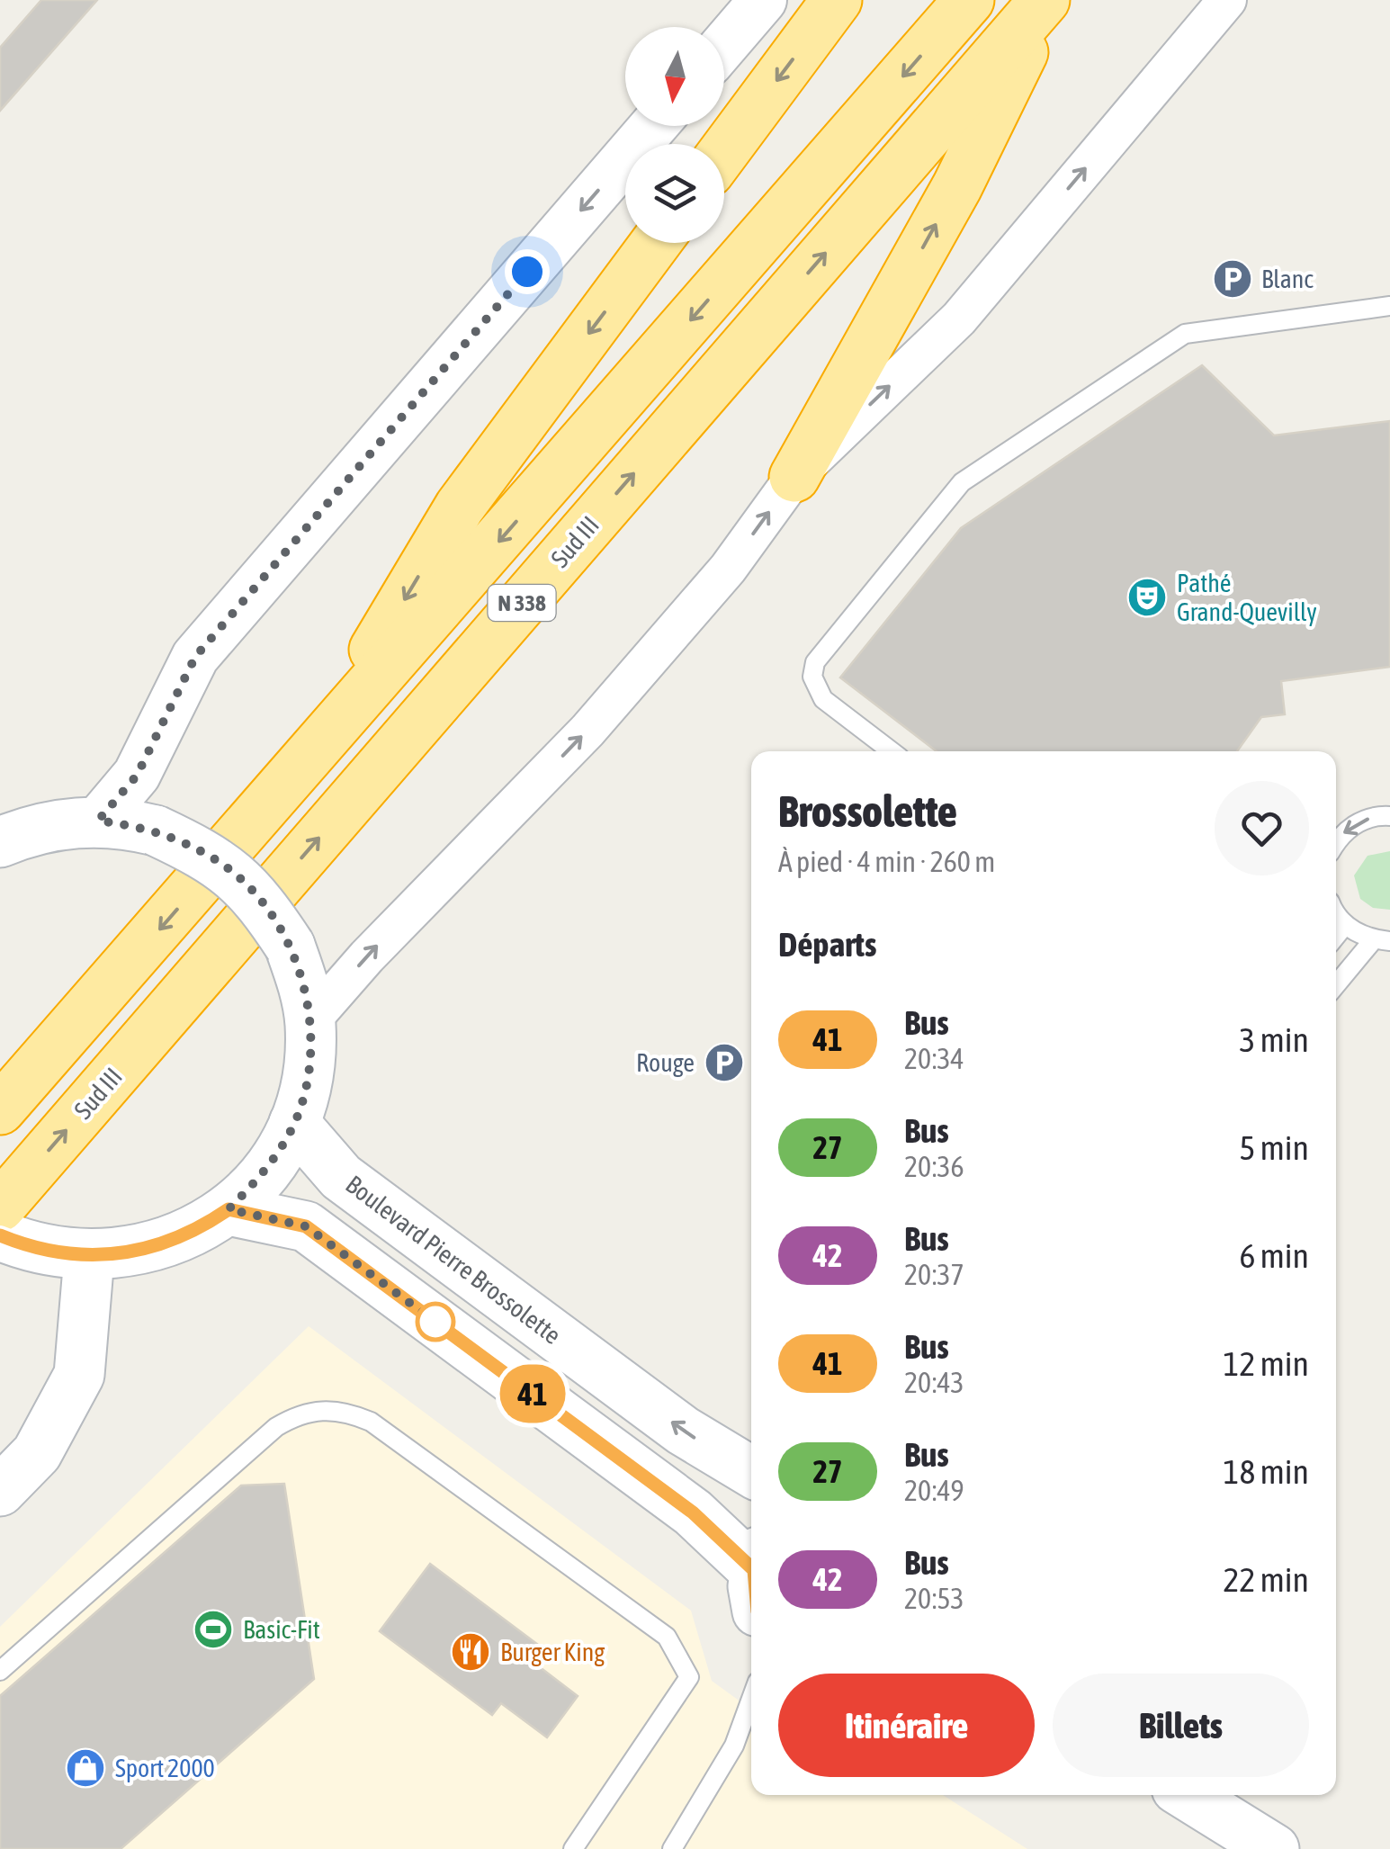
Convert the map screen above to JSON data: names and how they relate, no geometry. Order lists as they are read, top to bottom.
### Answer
{
  "streets": {
    "highway": ["Sud III", "N 338"],
    "main road": ["Boulevard Pierre Brossolette"]
  },
  "places": {
    "parking": ["Blanc", "Rouge"],
    "theatre": ["Pathé Grand-Quevilly"],
    "sports": ["Basic-Fit"],
    "restaurant": ["Burger King"],
    "shop": ["Sport 2000"]
  },
  "lines": ["bus line 41"],
  "north": "bottom",
  "page": {
    "on_map": "41",
    "heading": [
      ["Brossolette", "À pied · 4 min · 260 m"],
      "Départs"
    ],
    "list": [
      {
        "mark": "41",
        "name": "Bus",
        "note": "20:34",
        "value": "3 min"
      },
      {
        "mark": "27",
        "name": "Bus",
        "note": "20:36",
        "value": "5 min"
      },
      {
        "mark": "42",
        "name": "Bus",
        "note": "20:37",
        "value": "6 min"
      },
      {
        "mark": "41",
        "name": "Bus",
        "note": "20:43",
        "value": "12 min"
      },
      {
        "mark": "27",
        "name": "Bus",
        "note": "20:49",
        "value": "18 min"
      },
      {
        "mark": "42",
        "name": "Bus",
        "note": "20:53",
        "value": "22 min"
      }
    ],
    "buttons": ["Itinéraire", "Billets"]
  }
}
